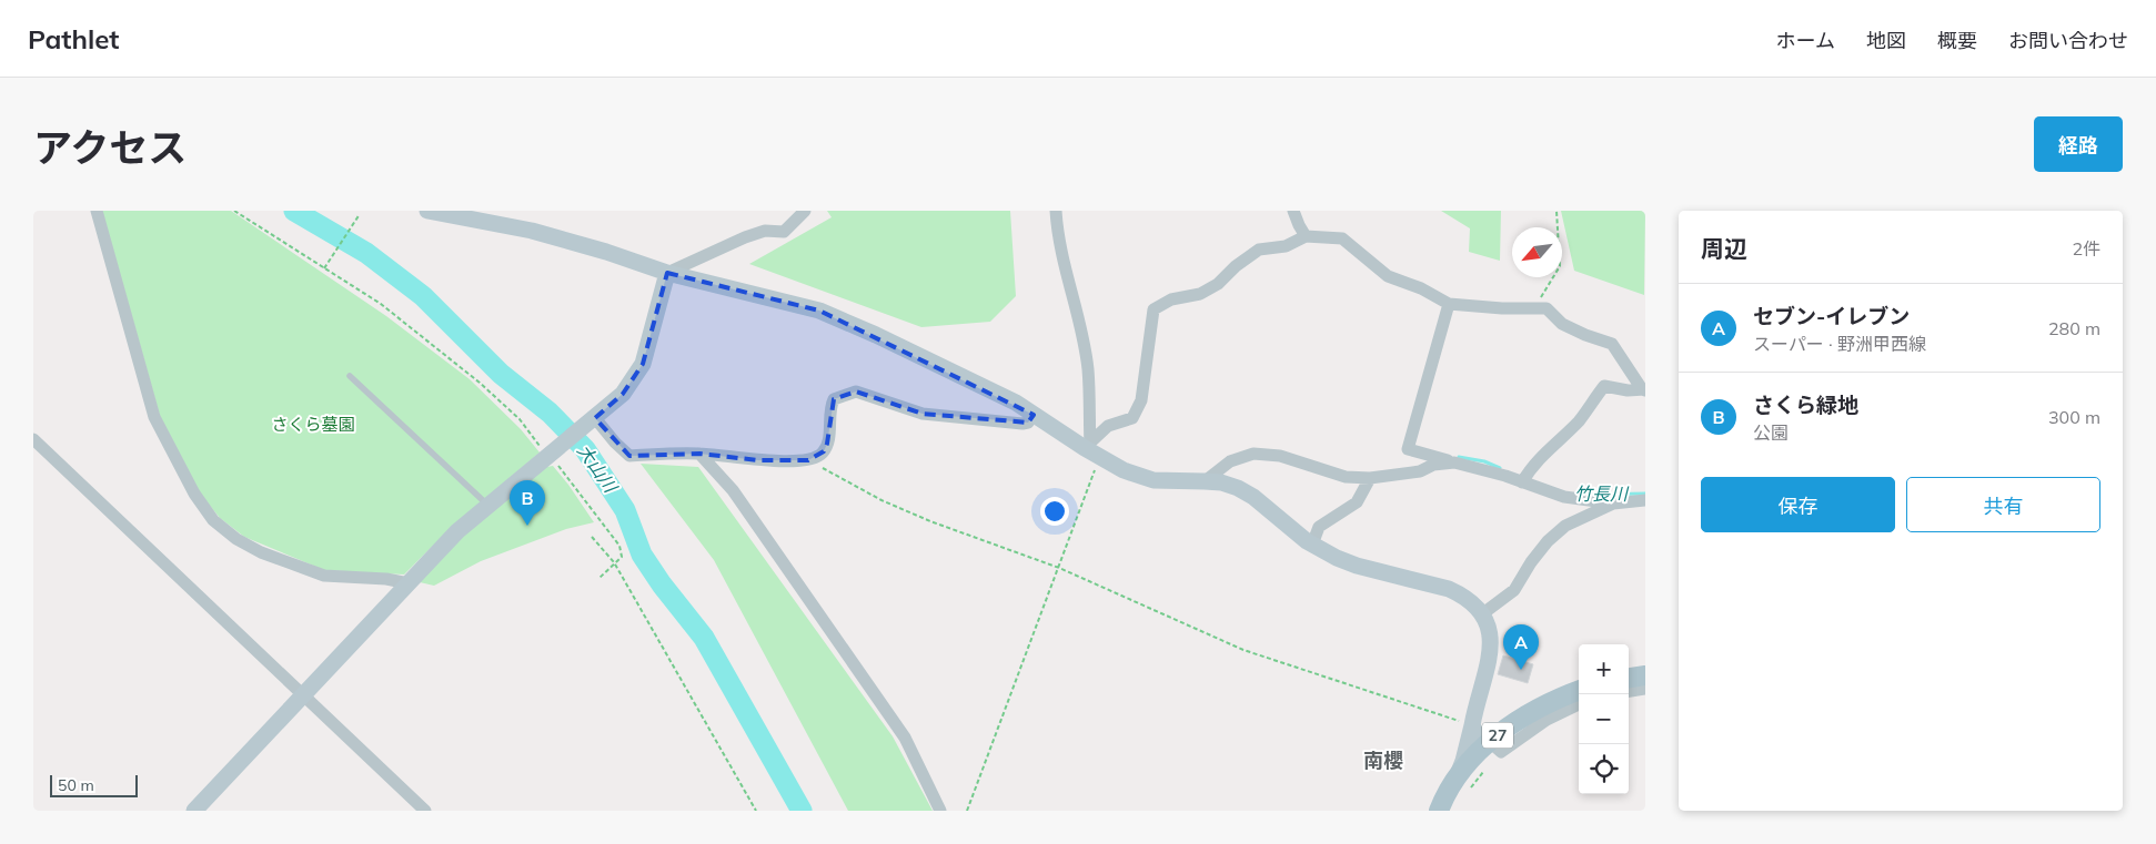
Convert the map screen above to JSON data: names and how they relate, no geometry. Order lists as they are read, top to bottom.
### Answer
{
  "streets": {
    "main road": ["27"]
  },
  "districts": ["南櫻"],
  "water": ["大山川", "竹長川"],
  "parks": ["さくら墓園"],
  "scale_bar": "50 m",
  "north": "bottom left",
  "page": {
    "header": "Pathlet",
    "nav": [
      "ホーム",
      "地図",
      "概要",
      "お問い合わせ"
    ],
    "title": "アクセス",
    "buttons": [
      "経路",
      ["保存", "共有"]
    ],
    "heading": ["周辺", "2件"],
    "list": [
      {
        "mark": "A",
        "name": "セブン-イレブン",
        "note": "スーパー · 野洲甲西線",
        "value": "280 m"
      },
      {
        "mark": "B",
        "name": "さくら緑地",
        "note": "公園",
        "value": "300 m"
      }
    ],
    "pins": ["B", "A"],
    "map_buttons": ["+", "−"],
    "scale": "50 m"
  }
}
